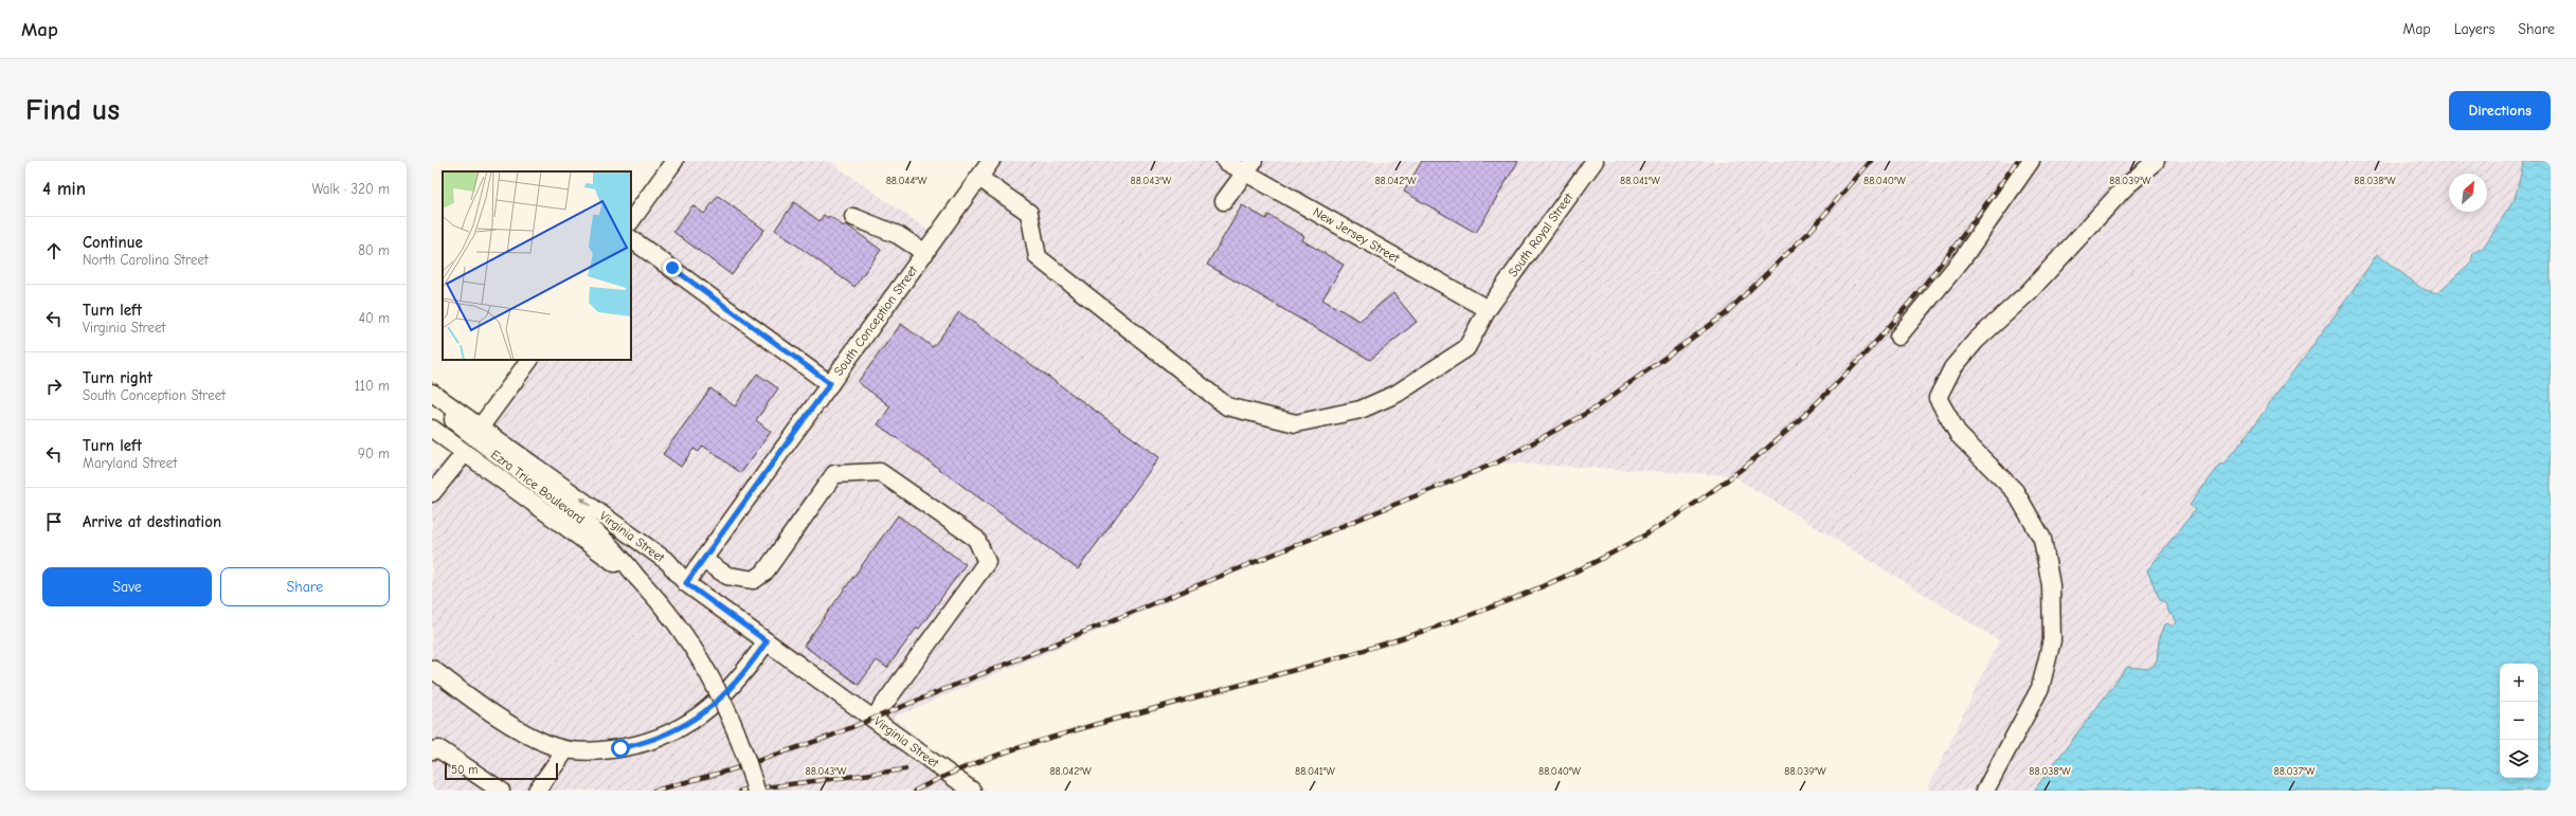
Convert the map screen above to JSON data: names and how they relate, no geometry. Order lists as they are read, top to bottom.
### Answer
{
  "streets": {
    "street": [
      "New Jersey Street",
      "South Royal Street",
      "South Conception Street",
      "Ezra Trice Boulevard",
      "Virginia Street"
    ]
  },
  "crossings": [
    ["New Jersey Street", "South Royal Street"],
    ["South Royal Street", "South Conception Street"],
    ["South Conception Street", "Virginia Street"]
  ],
  "scale_bar": "50 m",
  "north": "top right",
  "page": {
    "header": "Map",
    "nav": ["Map", "Layers", "Share"],
    "buttons": [
      "Directions",
      ["Save", "Share"]
    ],
    "title": "Find us",
    "heading": ["4 min", "Walk · 320 m"],
    "list": [
      ["Continue", "North Carolina Street", "80 m"],
      ["Turn left", "Virginia Street", "40 m"],
      ["Turn right", "South Conception Street", "110 m"],
      ["Turn left", "Maryland Street", "90 m"],
      "Arrive at destination"
    ],
    "map_buttons": ["+", "−"],
    "scale": "50 m"
  },
  "coordinates": [
    "88.044°W",
    "88.043°W",
    "88.042°W",
    "88.041°W",
    "88.040°W",
    "88.039°W",
    "88.038°W",
    "88.037°W"
  ]
}
